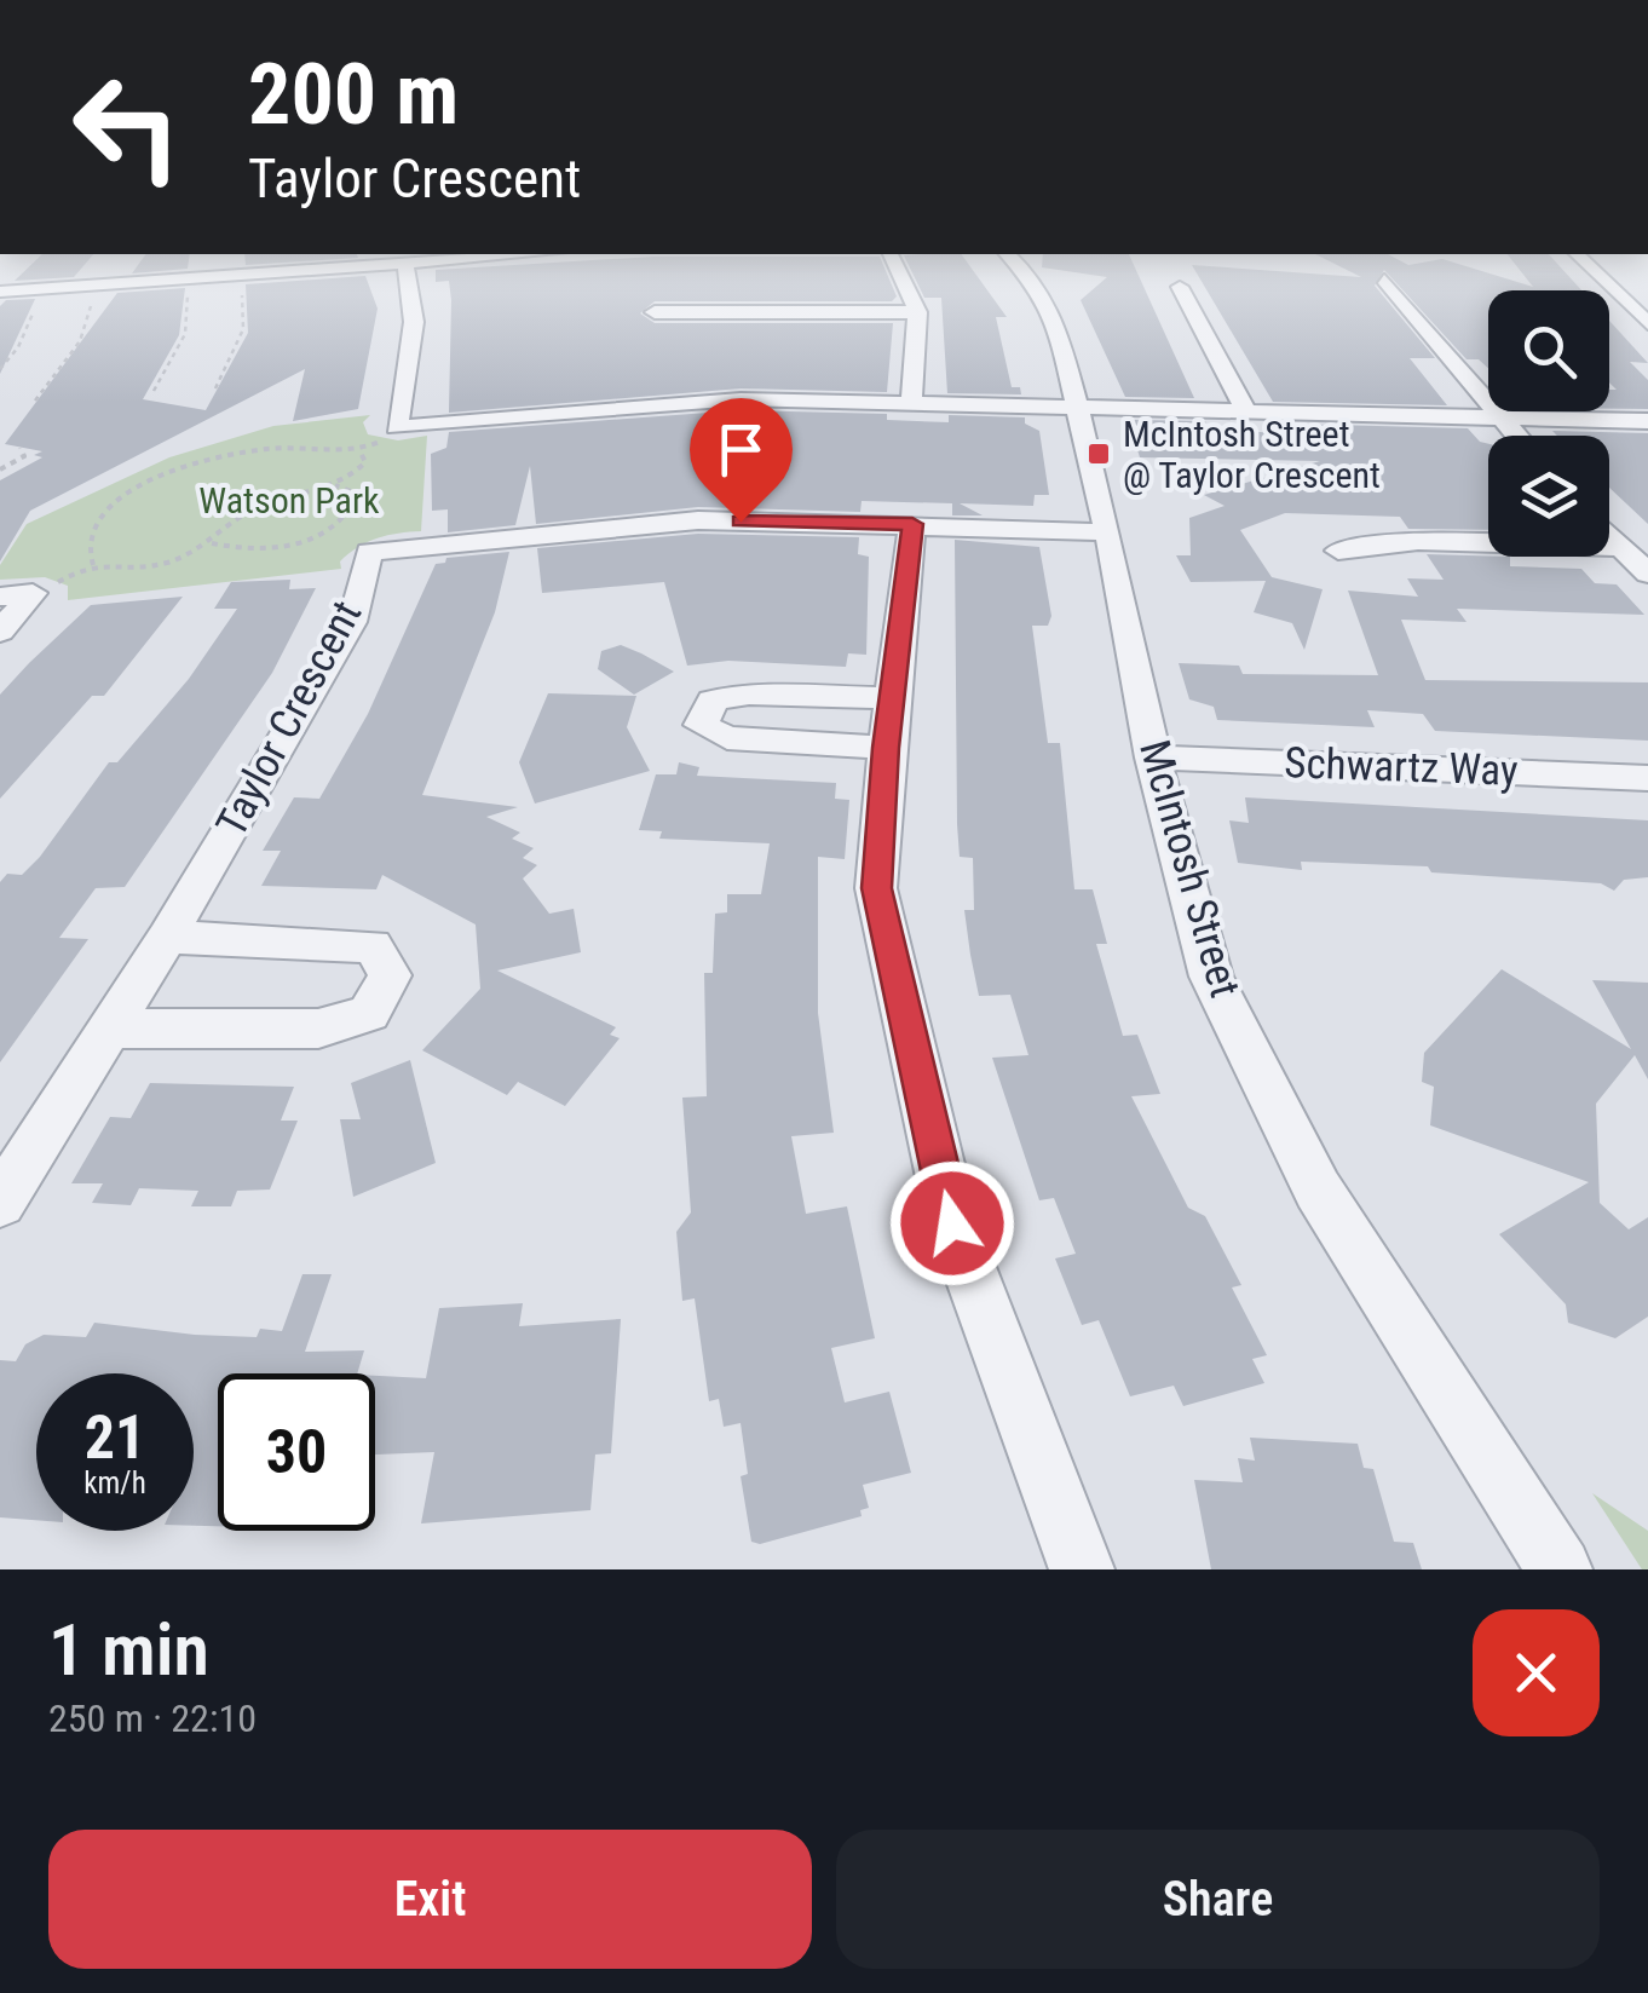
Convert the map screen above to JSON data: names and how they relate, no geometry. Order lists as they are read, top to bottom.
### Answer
{
  "streets": {
    "street": ["Taylor Crescent", "Schwartz Way", "McIntosh Street"]
  },
  "crossings": [
    ["Taylor Crescent", "McIntosh Street"],
    ["Schwartz Way", "McIntosh Street"]
  ],
  "parks": ["Watson Park"],
  "places": {
    "transit": ["McIntosh Street @ Taylor Crescent"]
  },
  "page": {
    "turn": ["200 m", "Taylor Crescent"],
    "speed": "21 km/h",
    "limit": "30",
    "heading": ["1 min", "250 m · 22:10"],
    "buttons": ["Exit", "Share"]
  }
}
